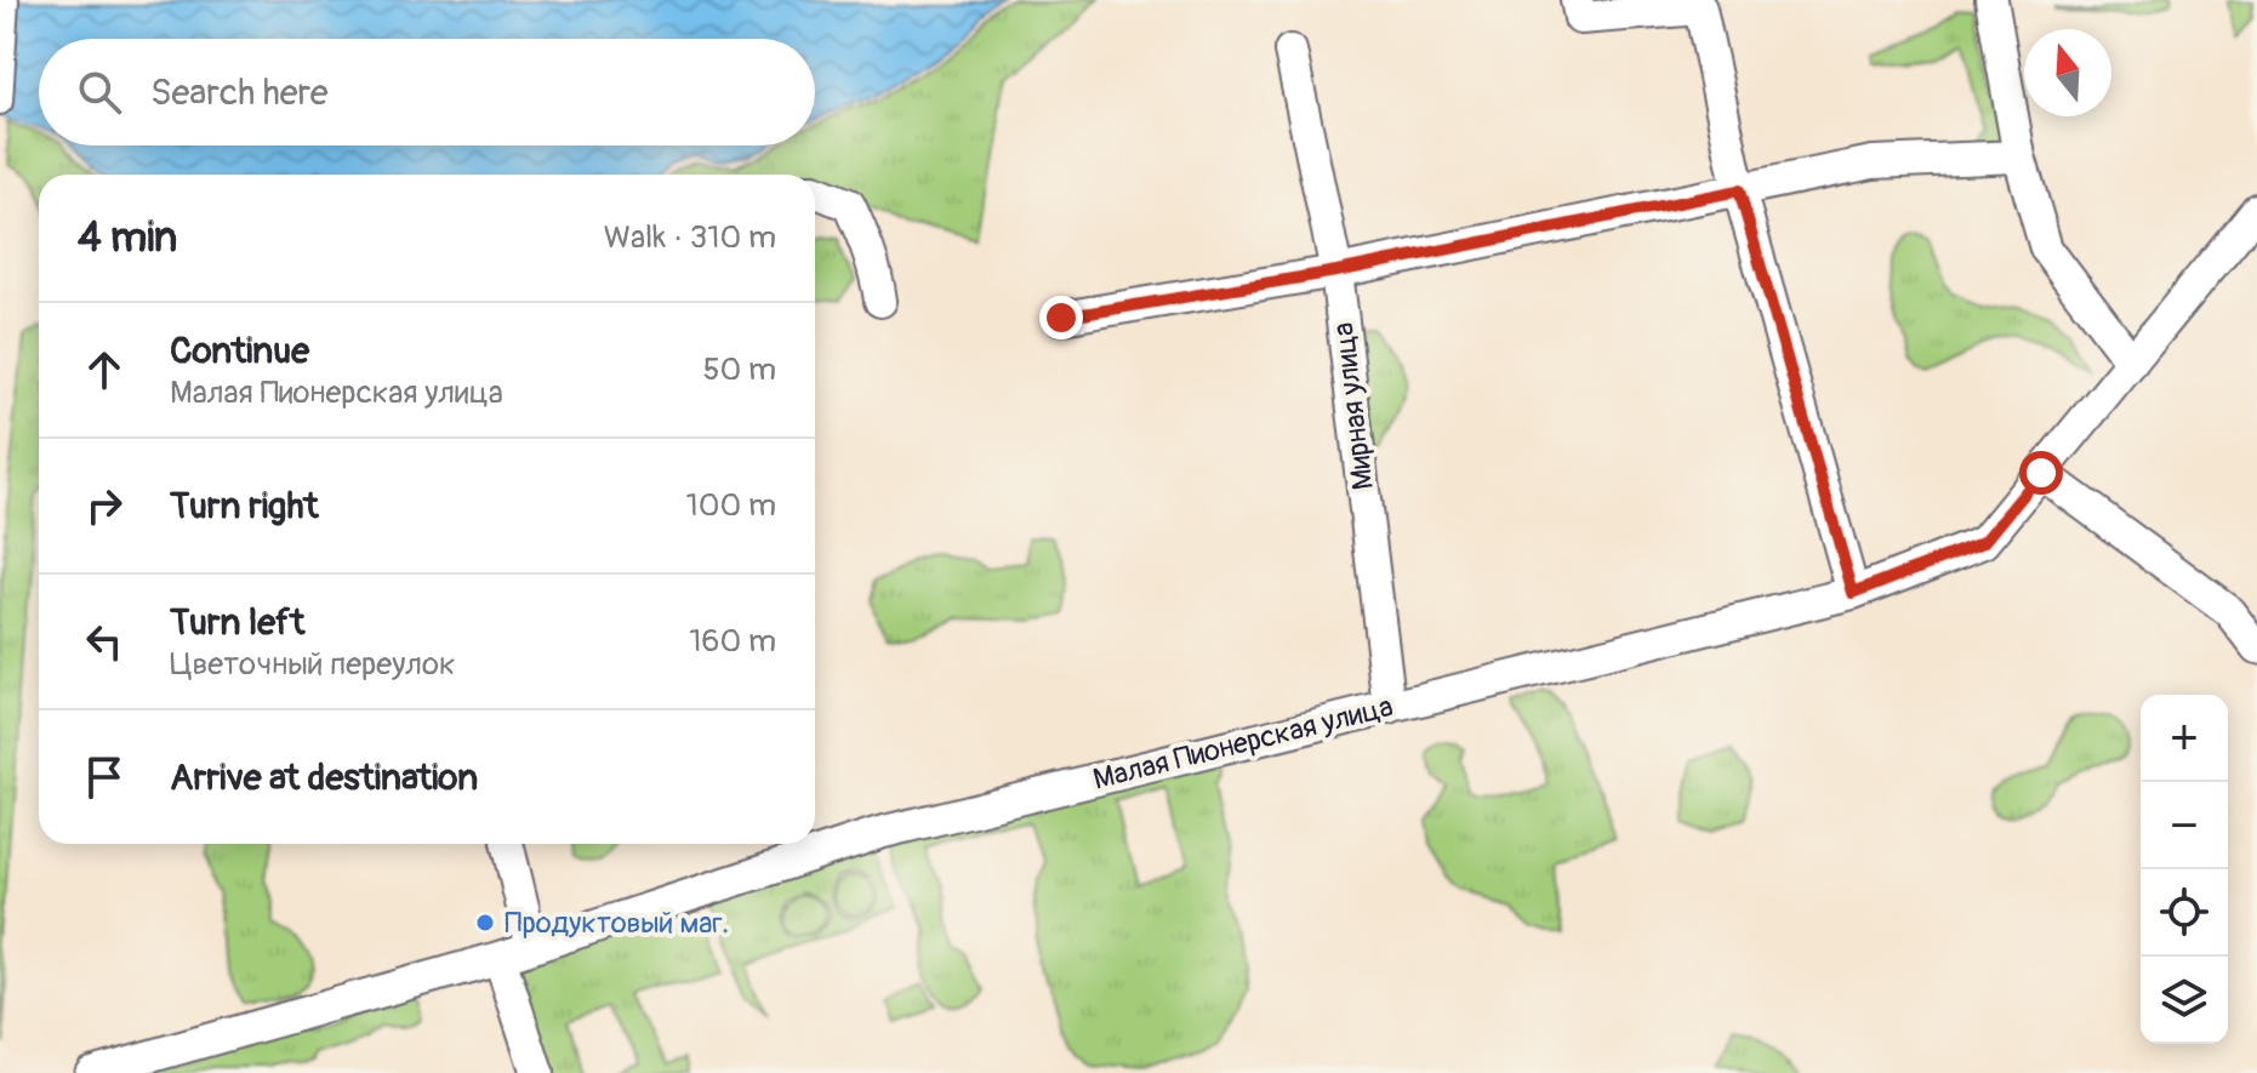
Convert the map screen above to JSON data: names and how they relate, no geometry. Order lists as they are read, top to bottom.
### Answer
{
  "streets": {
    "street": ["Мирная улица", "Малая Пионерская улица"]
  },
  "crossings": [
    ["Мирная улица", "Малая Пионерская улица"]
  ],
  "places": ["Продуктовый маг."],
  "north": "top",
  "page": {
    "search": "Search here",
    "heading": ["4 min", "Walk · 310 m"],
    "list": [
      ["Continue", "Малая Пионерская улица", "50 m"],
      ["Turn right", "100 m"],
      ["Turn left", "Цветочный переулок", "160 m"],
      "Arrive at destination"
    ],
    "map_buttons": ["+", "−"]
  }
}
